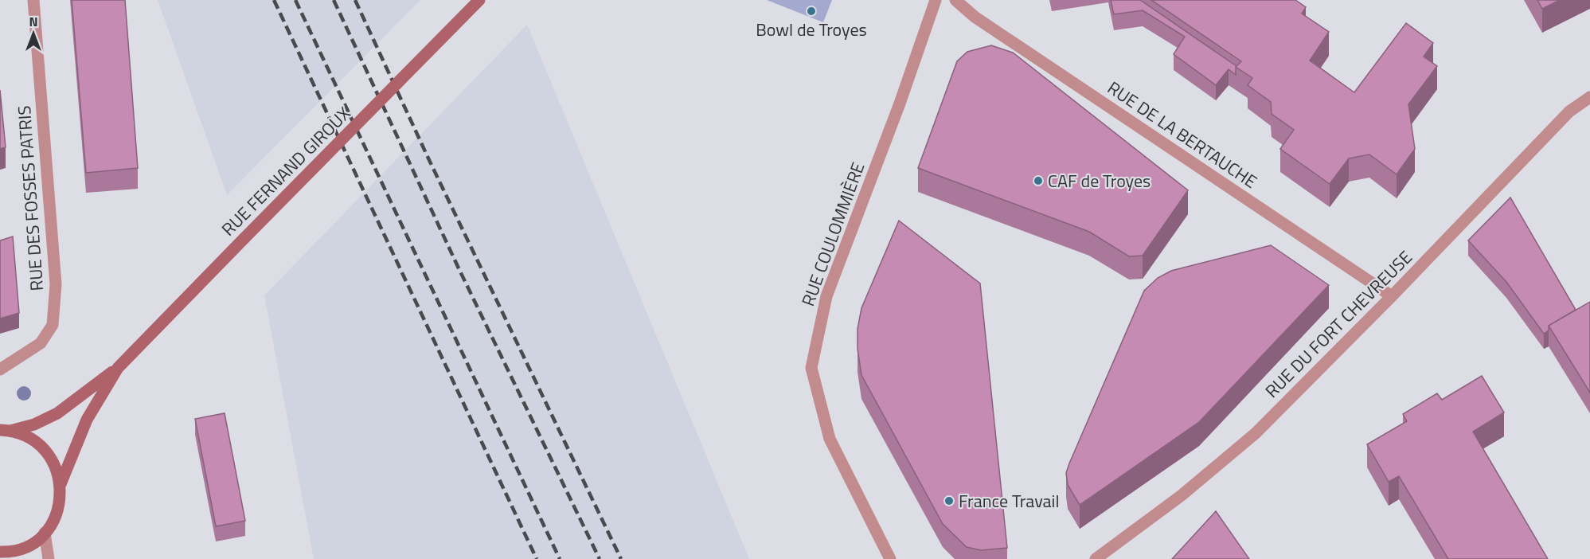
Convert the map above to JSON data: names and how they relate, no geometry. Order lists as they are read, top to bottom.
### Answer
{
  "streets": {
    "street": [
      "RUE DE LA BERTAUCHE",
      "RUE FERNAND GIROUX",
      "RUE DES FOSSES PATRIS",
      "RUE COULOMMIÈRE",
      "RUE DU FORT CHEVREUSE"
    ]
  },
  "crossings": [
    ["RUE DE LA BERTAUCHE", "RUE DU FORT CHEVREUSE"]
  ],
  "places": ["Bowl de Troyes", "CAF de Troyes", "France Travail"],
  "north": "top"
}
